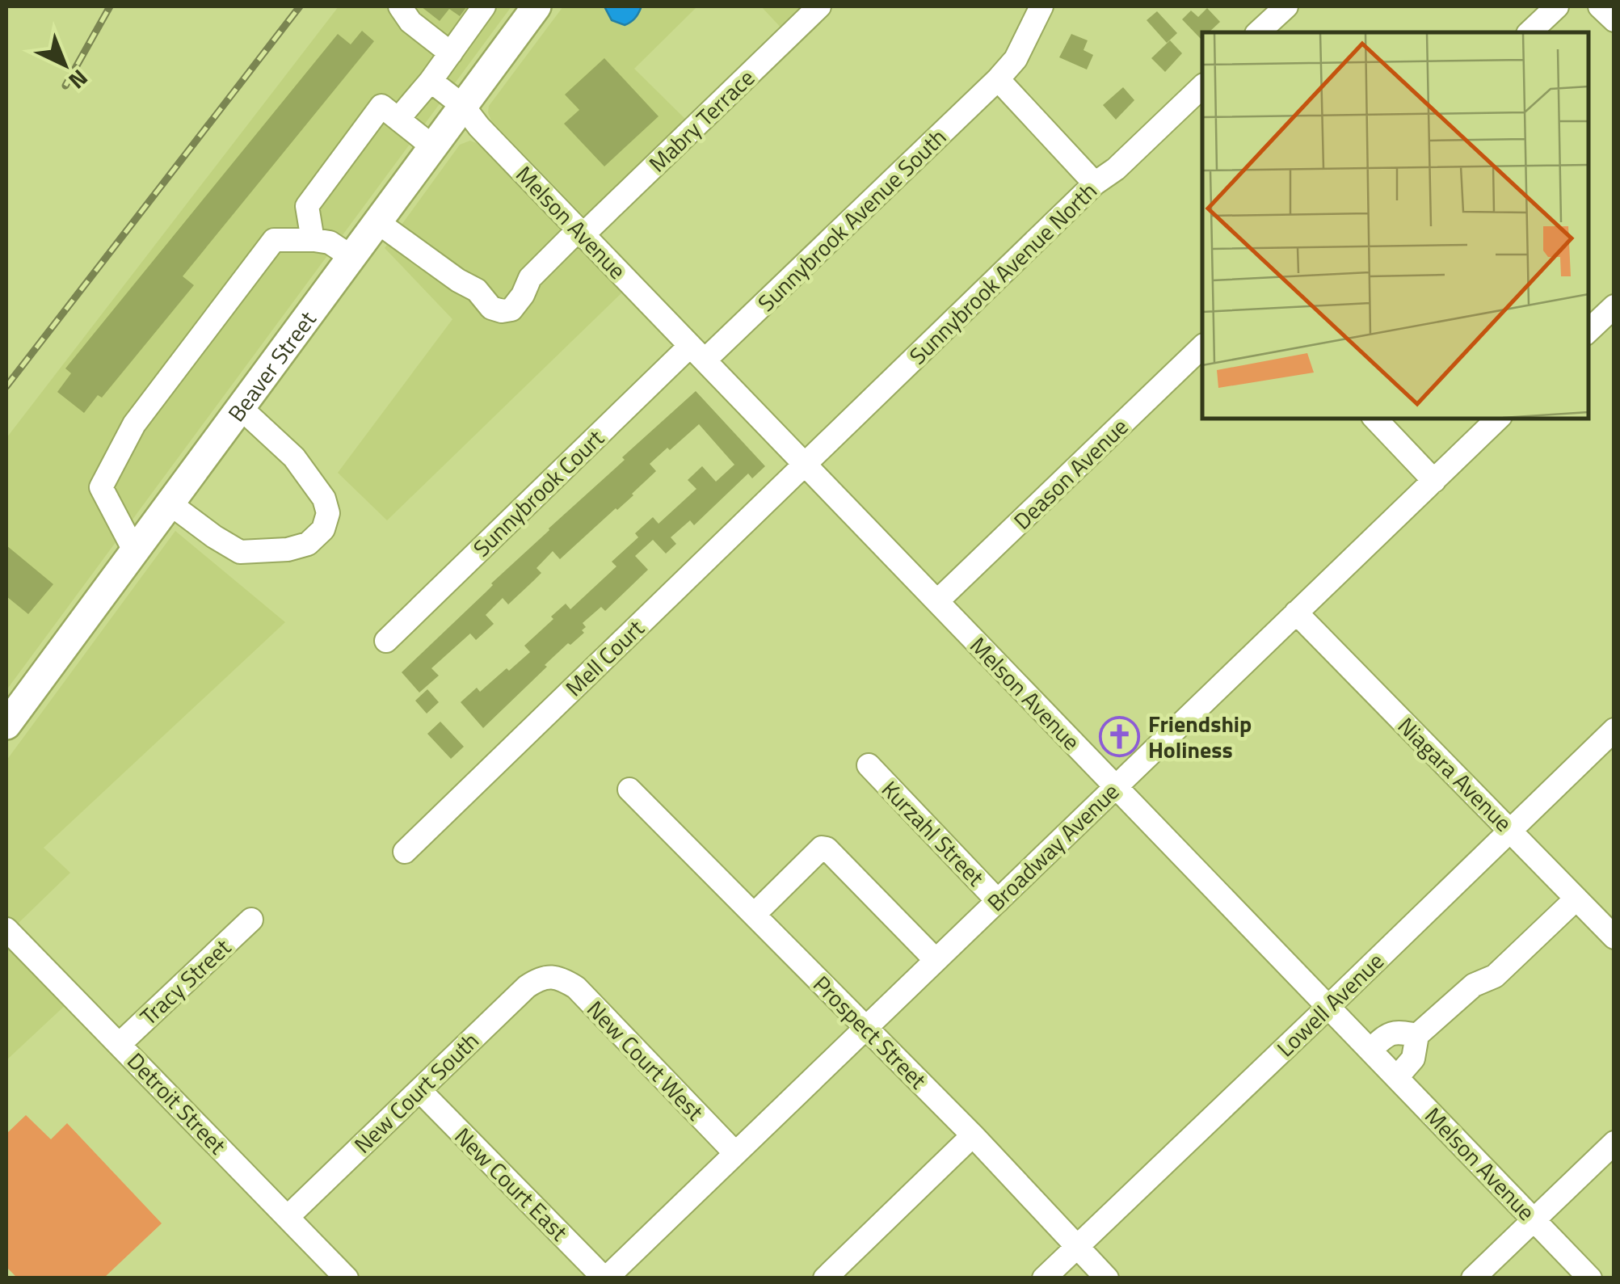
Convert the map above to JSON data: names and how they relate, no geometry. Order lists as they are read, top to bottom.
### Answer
{
  "streets": {
    "main road": ["Beaver Street"],
    "street": [
      "Mabry Terrace",
      "Sunnybrook Avenue South",
      "Melson Avenue",
      "Sunnybrook Avenue North",
      "Deason Avenue",
      "Sunnybrook Court",
      "Mell Court",
      "Niagara Avenue",
      "Kurzahl Street",
      "Broadway Avenue",
      "Tracy Street",
      "Lowell Avenue",
      "Prospect Street",
      "New Court West",
      "New Court South",
      "Detroit Street",
      "New Court East"
    ]
  },
  "crossings": [
    ["Mabry Terrace", "Melson Avenue"],
    ["Mabry Terrace", "Beaver Street"],
    ["Sunnybrook Avenue South", "Melson Avenue"],
    ["Sunnybrook Avenue South", "Sunnybrook Court"],
    ["Melson Avenue", "Sunnybrook Avenue North"],
    ["Melson Avenue", "Beaver Street"],
    ["Melson Avenue", "Deason Avenue"],
    ["Melson Avenue", "Sunnybrook Court"],
    ["Melson Avenue", "Mell Court"],
    ["Melson Avenue", "Broadway Avenue"],
    ["Melson Avenue", "Lowell Avenue"],
    ["Sunnybrook Avenue North", "Mell Court"],
    ["Niagara Avenue", "Broadway Avenue"],
    ["Niagara Avenue", "Lowell Avenue"],
    ["Kurzahl Street", "Broadway Avenue"],
    ["Broadway Avenue", "Prospect Street"],
    ["Broadway Avenue", "New Court West"],
    ["Broadway Avenue", "New Court East"],
    ["Tracy Street", "Detroit Street"],
    ["Lowell Avenue", "Prospect Street"],
    ["New Court West", "New Court South"],
    ["New Court South", "Detroit Street"],
    ["New Court South", "New Court East"]
  ],
  "places": {
    "church": ["Friendship Holiness"]
  },
  "north": "bottom right"
}
